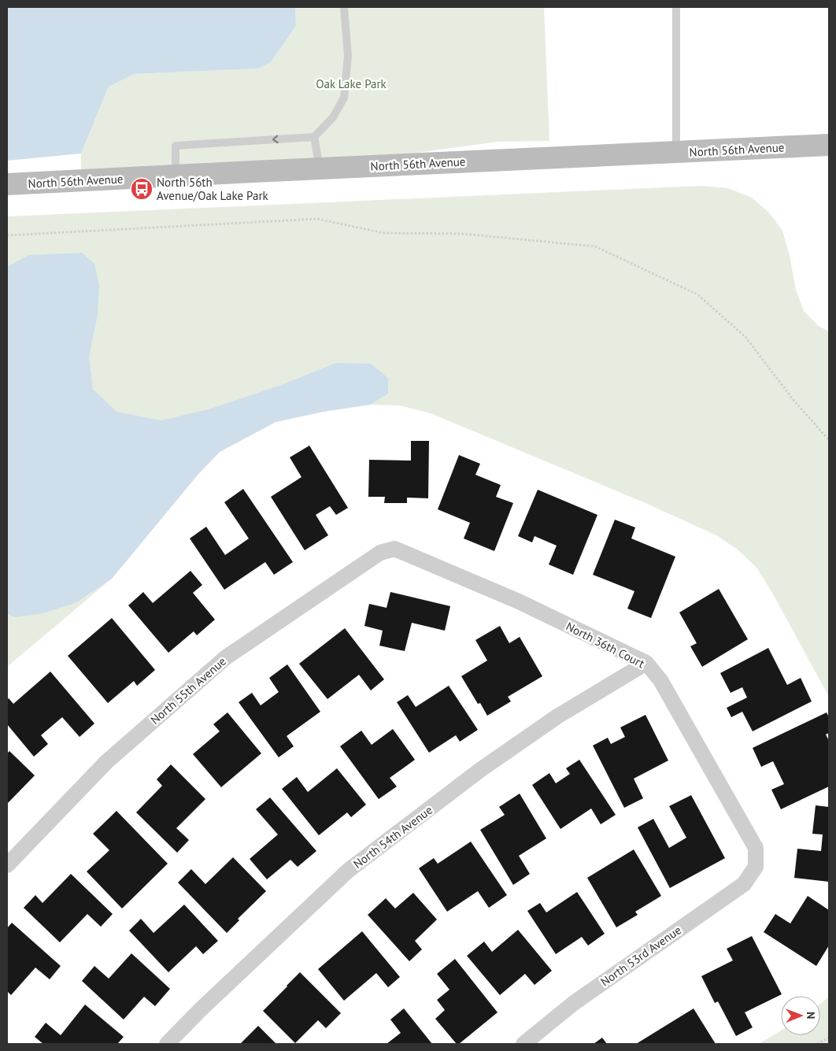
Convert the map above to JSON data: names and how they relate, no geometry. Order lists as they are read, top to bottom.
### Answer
{
  "streets": {
    "street": [
      "North 56th Avenue",
      "North 36th Court",
      "North 55th Avenue",
      "North 54th Avenue",
      "North 53rd Avenue"
    ]
  },
  "crossings": [
    ["North 36th Court", "North 55th Avenue"],
    ["North 36th Court", "North 54th Avenue"],
    ["North 36th Court", "North 53rd Avenue"]
  ],
  "parks": ["Oak Lake Park"],
  "places": {
    "bus stop": ["North 56th Avenue/Oak Lake Park"]
  },
  "north": "right"
}
